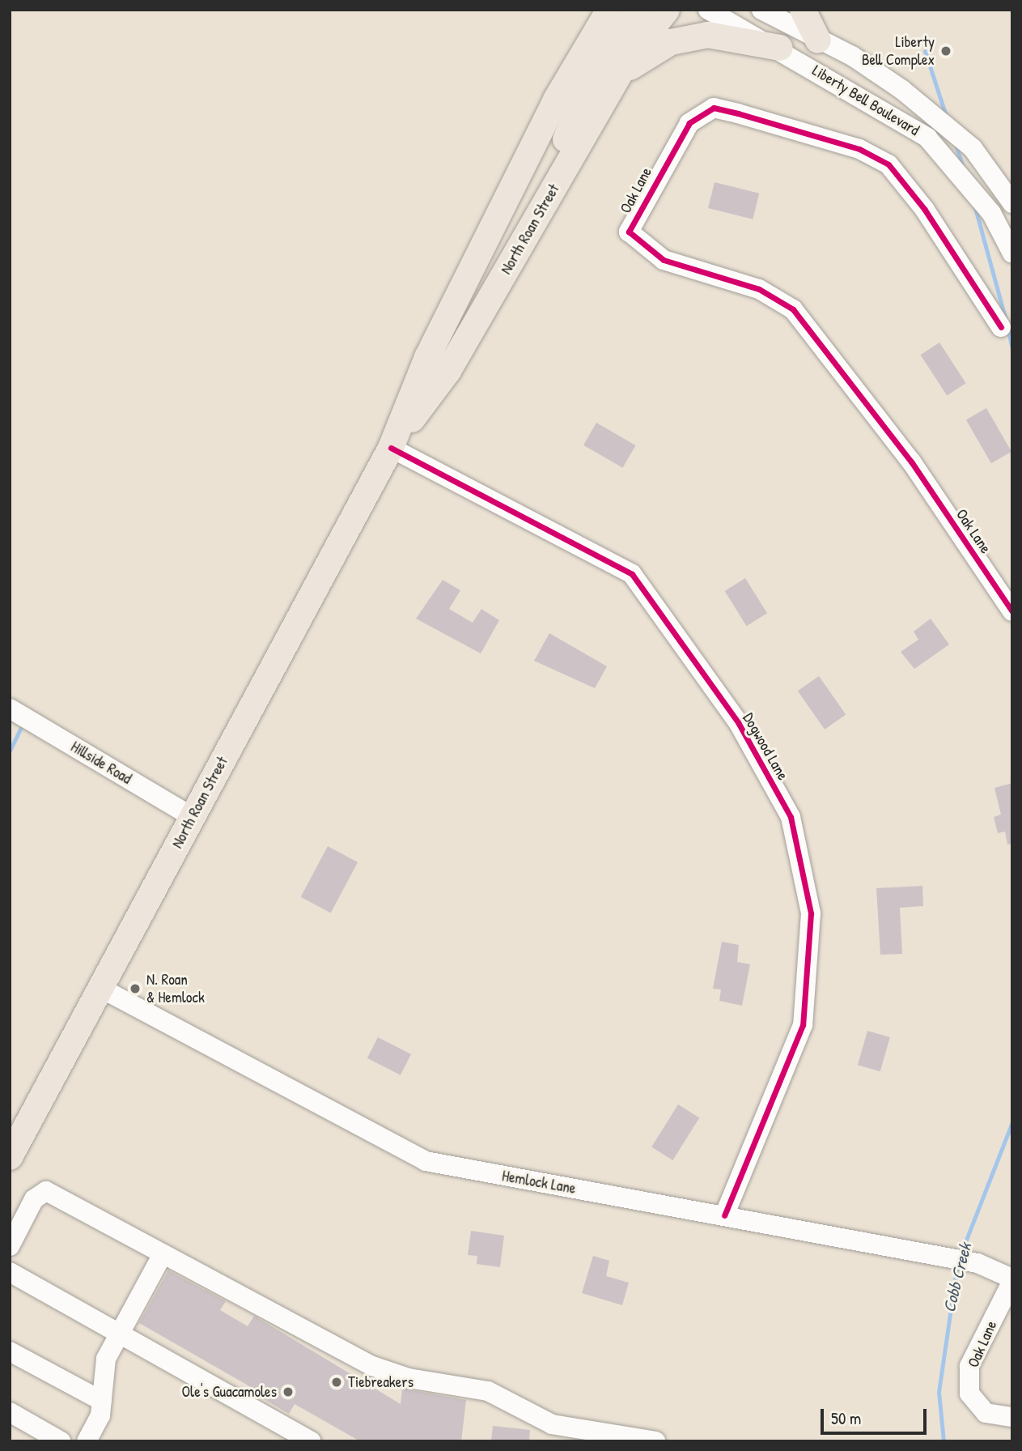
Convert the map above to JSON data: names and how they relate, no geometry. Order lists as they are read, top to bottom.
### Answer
{
  "streets": {
    "main road": ["North Roan Street"],
    "street": [
      "Liberty Bell Boulevard",
      "Oak Lane",
      "Dogwood Lane",
      "Hillside Road",
      "Hemlock Lane"
    ]
  },
  "crossings": [
    ["Oak Lane", "Hemlock Lane"],
    ["North Roan Street", "Dogwood Lane"],
    ["North Roan Street", "Hillside Road"],
    ["North Roan Street", "Hemlock Lane"],
    ["Dogwood Lane", "Hemlock Lane"]
  ],
  "water": ["Cobb Creek"],
  "places": [
    "Liberty Bell Complex",
    "N. Roan & Hemlock",
    "Tiebreakers",
    "Ole's Guacamoles"
  ],
  "scale_bar": "50 m"
}
